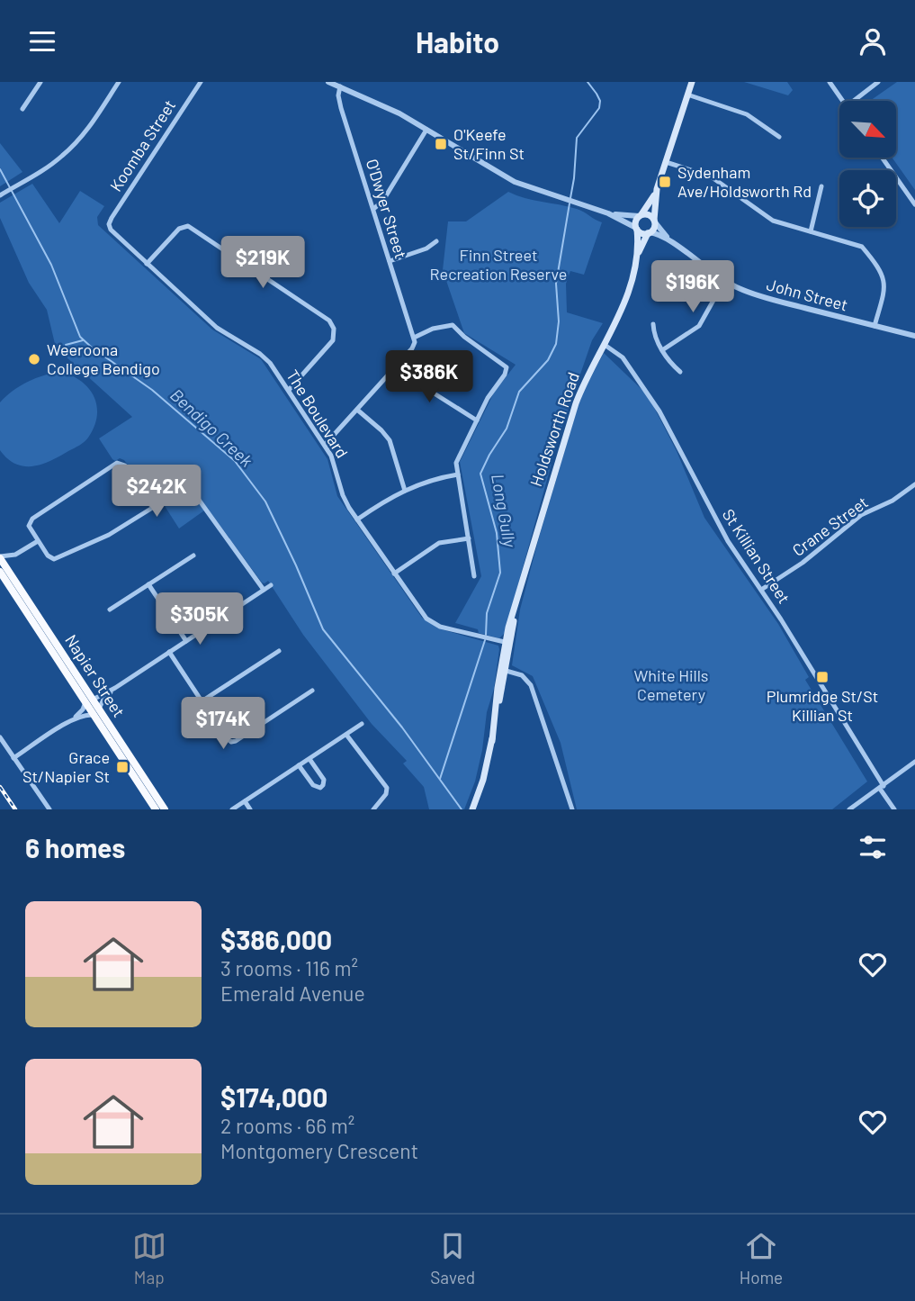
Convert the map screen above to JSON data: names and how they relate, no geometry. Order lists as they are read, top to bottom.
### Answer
{
  "streets": {
    "highway": ["Napier Street"],
    "main road": ["Holdsworth Road"],
    "street": [
      "Koomba Street",
      "O'Dwyer Street",
      "John Street",
      "The Boulevard",
      "Crane Street",
      "St Killian Street"
    ]
  },
  "crossings": [
    ["Koomba Street", "The Boulevard"],
    ["John Street", "Holdsworth Road"],
    ["The Boulevard", "Holdsworth Road"],
    ["Holdsworth Road", "St Killian Street"],
    ["Crane Street", "St Killian Street"]
  ],
  "water": ["Bendigo Creek", "Long Gully"],
  "parks": ["Finn Street Recreation Reserve", "White Hills Cemetery"],
  "places": {
    "transit": [
      "O'Keefe St/Finn St",
      "Sydenham Ave/Holdsworth Rd",
      "Plumridge St/St Killian St",
      "Grace St/Napier St"
    ],
    "other": ["Weeroona College Bendigo"]
  },
  "north": "bottom right",
  "page": {
    "header": "Habito",
    "price": [
      "$219K",
      "$196K",
      "$386K",
      "$242K",
      "$305K",
      "$174K"
    ],
    "heading": "6 homes",
    "list": [
      {
        "name": "$386,000",
        "note": "3 rooms · 116 m² · Emerald Avenue"
      },
      {
        "name": "$174,000",
        "note": "2 rooms · 66 m² · Montgomery Crescent"
      }
    ],
    "tabs": ["Map", "Saved", "Home"]
  }
}
